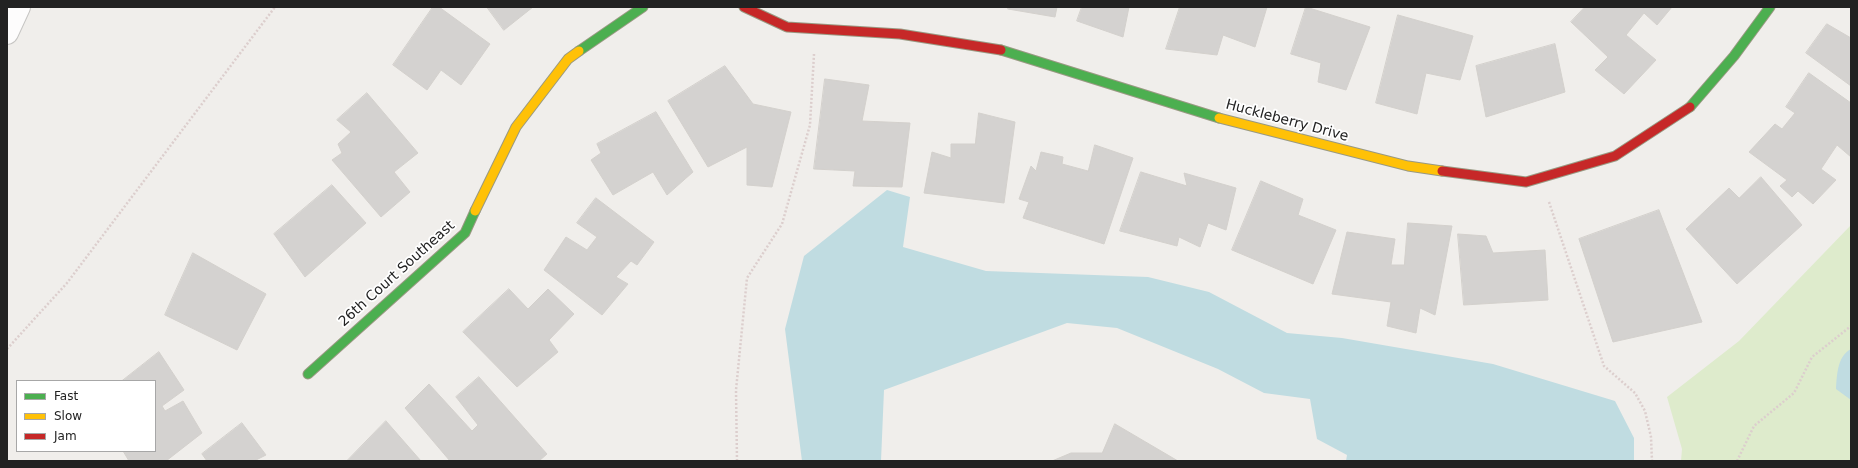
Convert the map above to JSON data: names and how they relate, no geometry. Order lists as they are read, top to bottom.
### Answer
{
  "streets": {
    "street": ["Huckleberry Drive", "26th Court Southeast"]
  },
  "legend": ["Fast", "Slow", "Jam"]
}
